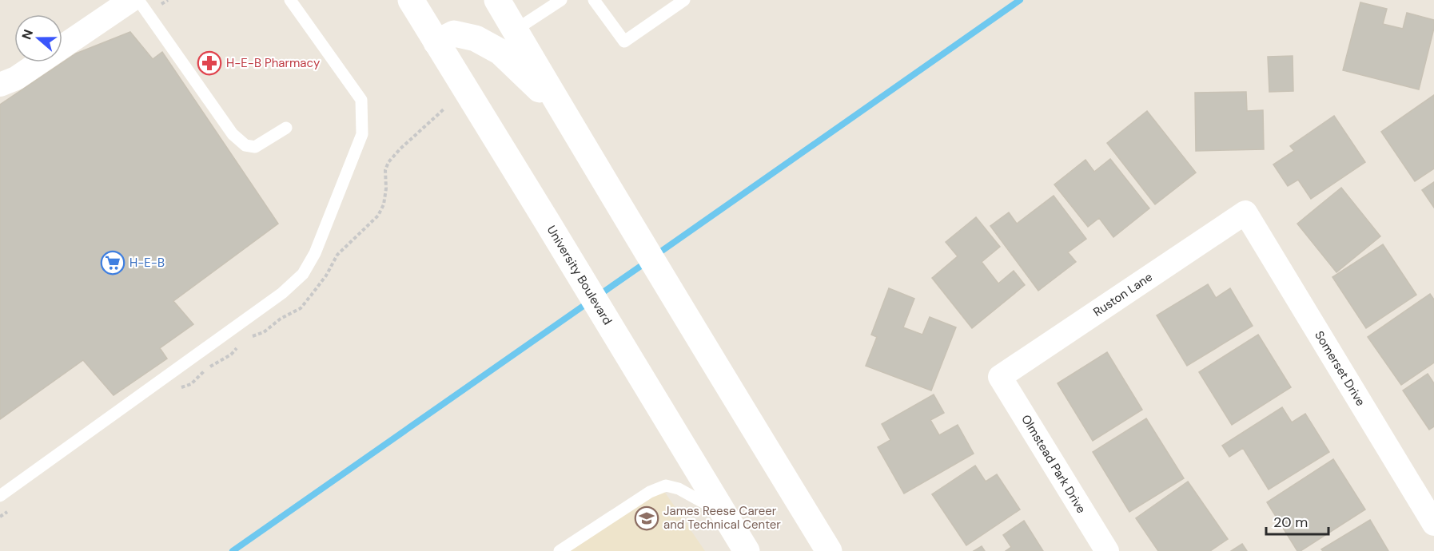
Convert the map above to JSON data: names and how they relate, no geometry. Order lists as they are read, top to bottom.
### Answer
{
  "streets": {
    "main road": ["University Boulevard"],
    "street": ["Ruston Lane", "Somerset Drive", "Olmstead Park Drive"]
  },
  "crossings": [
    ["Ruston Lane", "Somerset Drive"],
    ["Ruston Lane", "Olmstead Park Drive"]
  ],
  "places": {
    "pharmacy": ["H-E-B Pharmacy"],
    "supermarket": ["H-E-B"],
    "school or university": ["James Reese Career and Technical Center"]
  },
  "scale_bar": "20 m",
  "north": "left"
}
